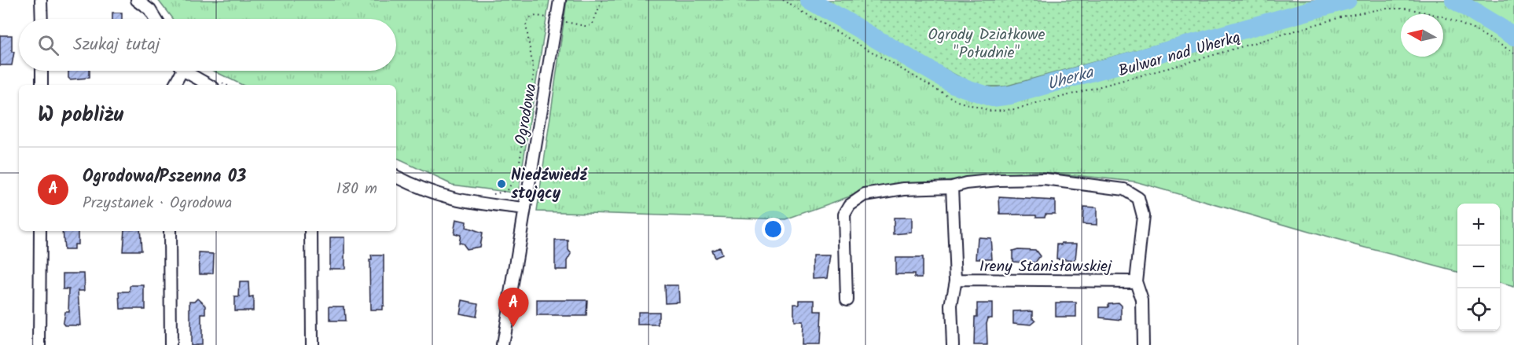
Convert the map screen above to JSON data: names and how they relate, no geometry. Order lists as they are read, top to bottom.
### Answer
{
  "streets": {
    "street": ["Ogrodowa", "Ireny Stanisławskiej"],
    "path": ["Bulwar nad Uherką"]
  },
  "water": ["Uherka"],
  "parks": ["Ogrody Działkowe \"Południe\""],
  "places": ["Niedźwiedź stojący"],
  "north": "left",
  "page": {
    "search": "Szukaj tutaj",
    "heading": "W pobliżu",
    "list": [
      {
        "mark": "A",
        "name": "Ogrodowa/Pszenna 03",
        "note": "Przystanek · Ogrodowa",
        "value": "180 m"
      }
    ],
    "map_buttons": ["+", "−"],
    "pins": "A"
  }
}
